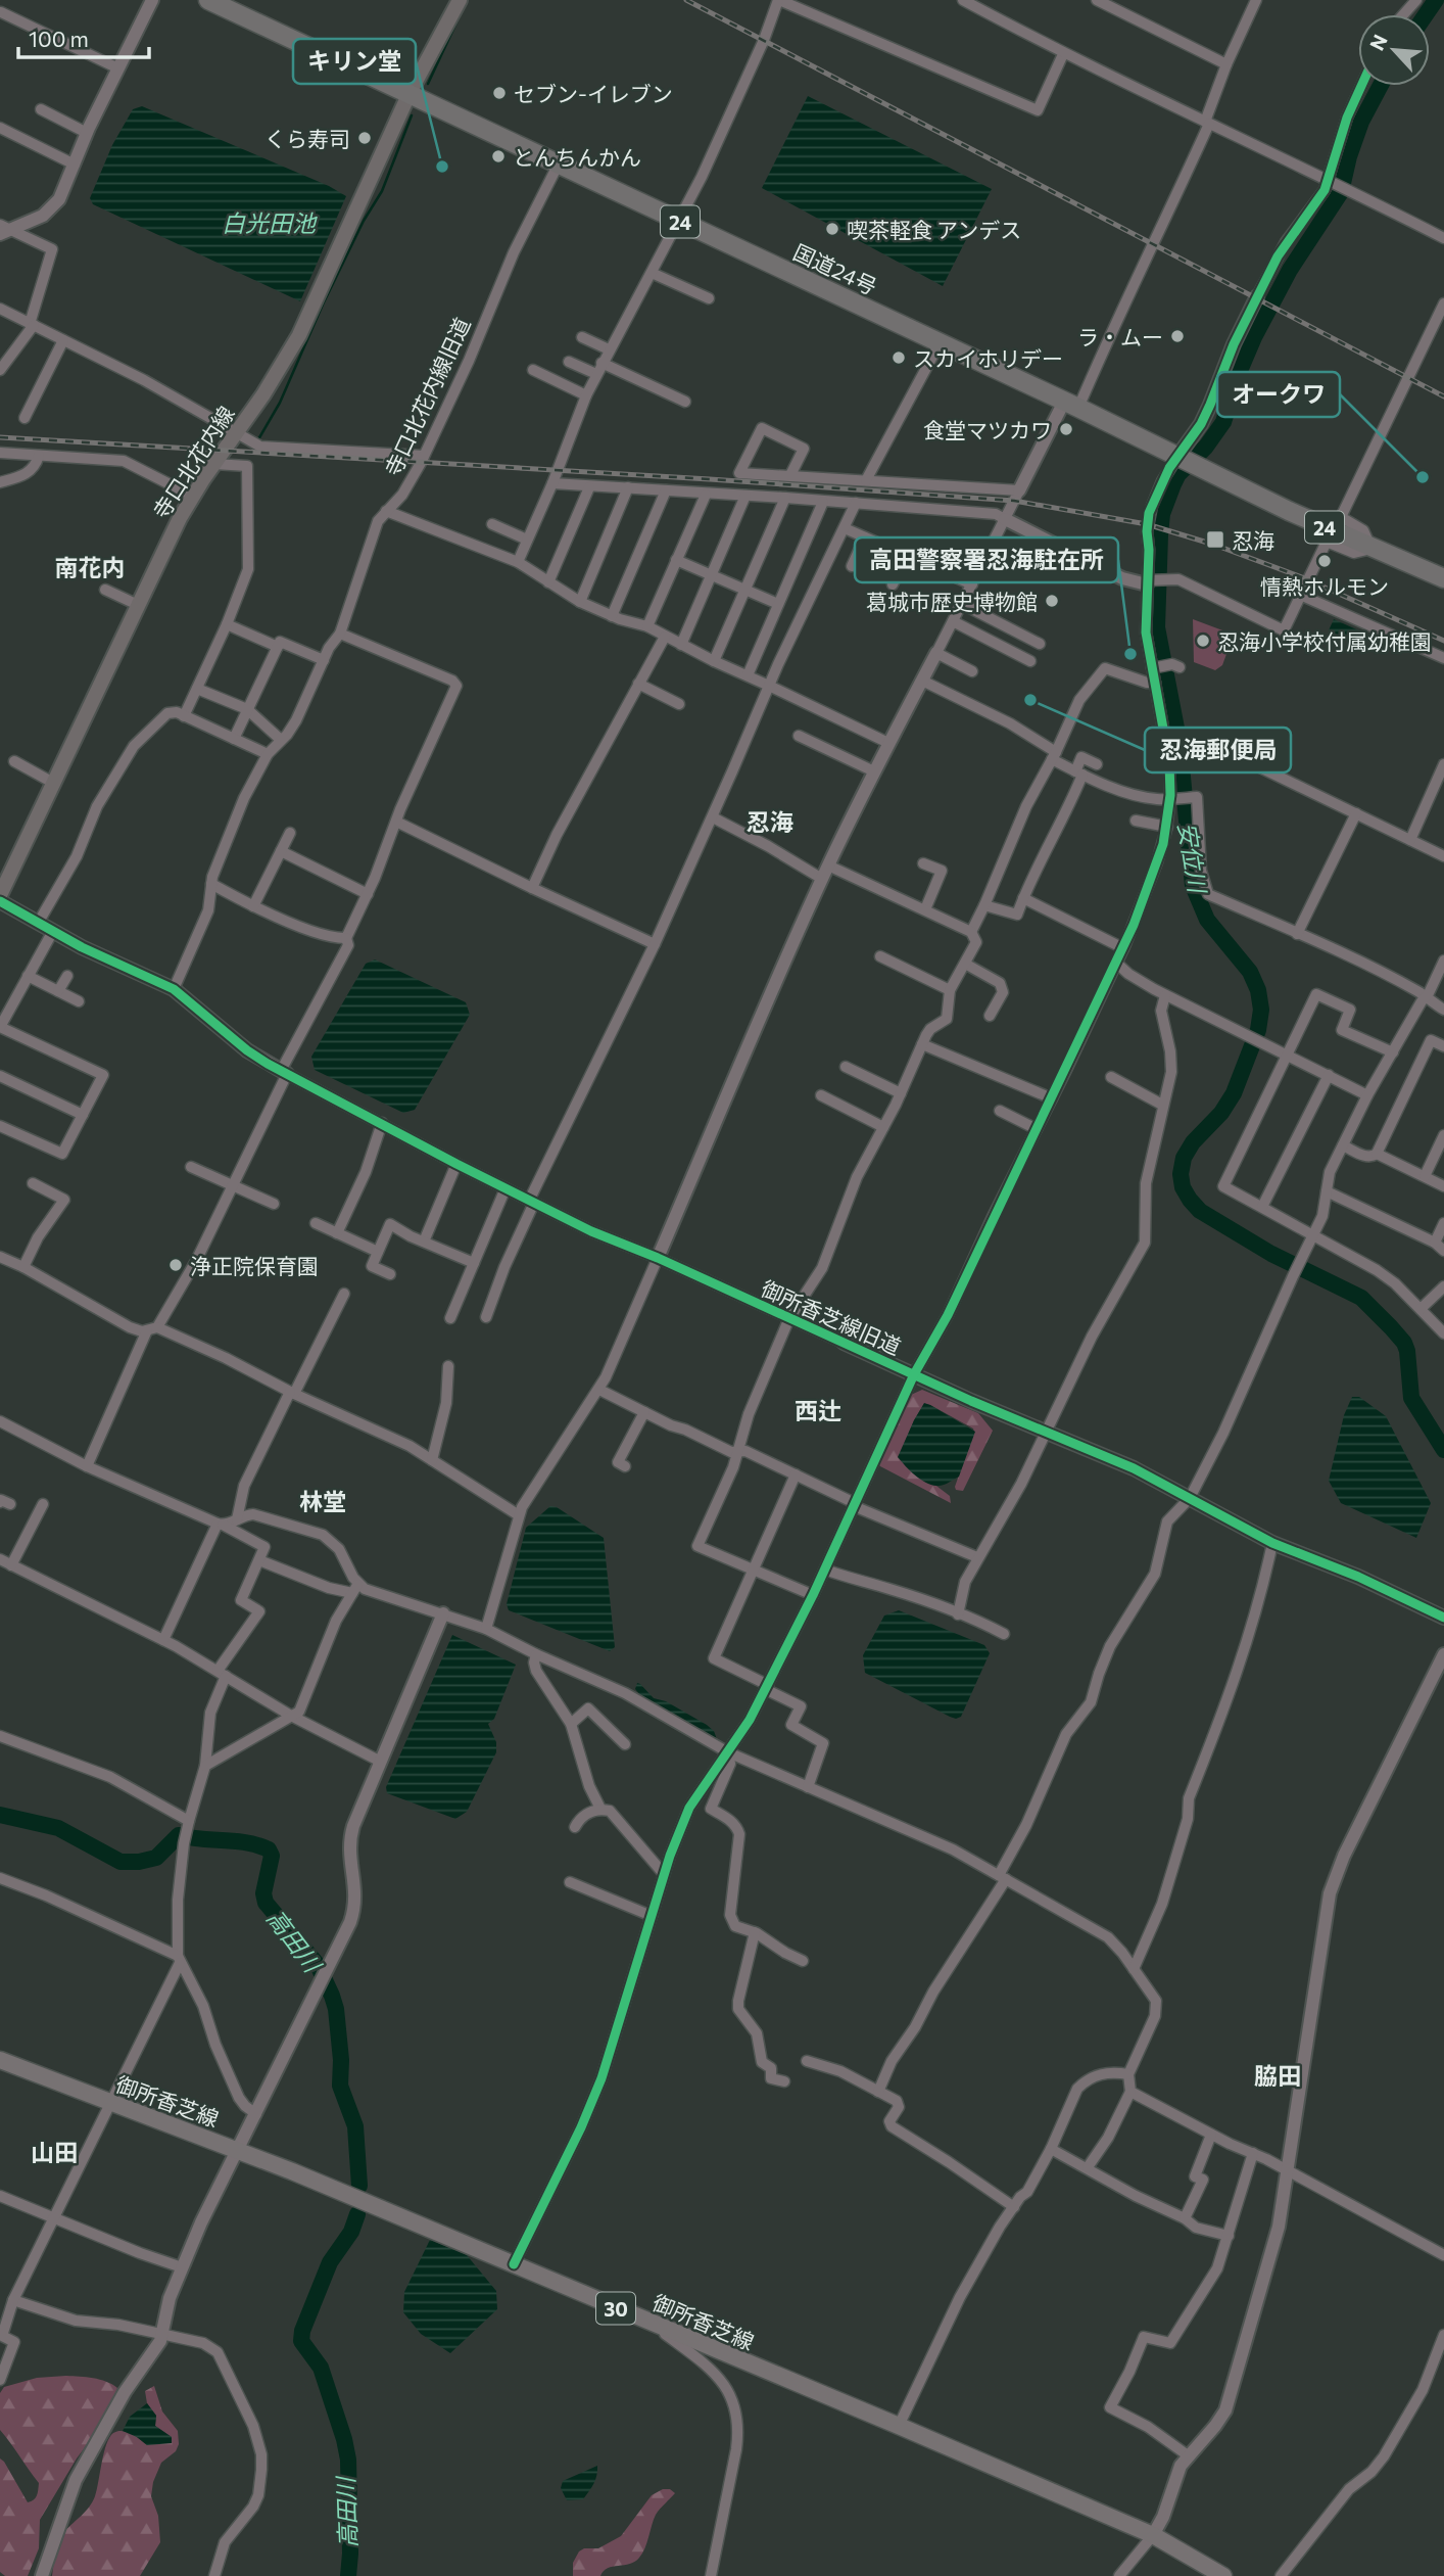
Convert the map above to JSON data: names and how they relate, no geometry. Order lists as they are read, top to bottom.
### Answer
{
  "streets": {
    "highway": ["24", "国道24号"],
    "main road": ["寺口北花内線", "御所香芝線", "30"],
    "street": ["寺口北花内線旧道", "御所香芝線旧道"]
  },
  "crossings": [
    ["国道24号", "寺口北花内線旧道"],
    ["国道24号", "寺口北花内線"]
  ],
  "districts": [
    "南花内",
    "忍海",
    "西辻",
    "林堂",
    "脇田",
    "山田"
  ],
  "water": ["白光田池", "安位川", "高田川"],
  "places": {
    "other": [
      "セブン-イレブン",
      "くら寿司",
      "とんちんかん",
      "キリン堂",
      "喫茶軽食 アンデス",
      "ラ・ムー",
      "スカイホリデー",
      "食堂マツカワ",
      "オークワ",
      "情熱ホルモン",
      "葛城市歴史博物館",
      "忍海小学校付属幼稚園",
      "高田警察署忍海駐在所",
      "忍海郵便局",
      "浄正院保育園"
    ],
    "transit": ["忍海"]
  },
  "scale_bar": "100 m",
  "north": "top left"
}
